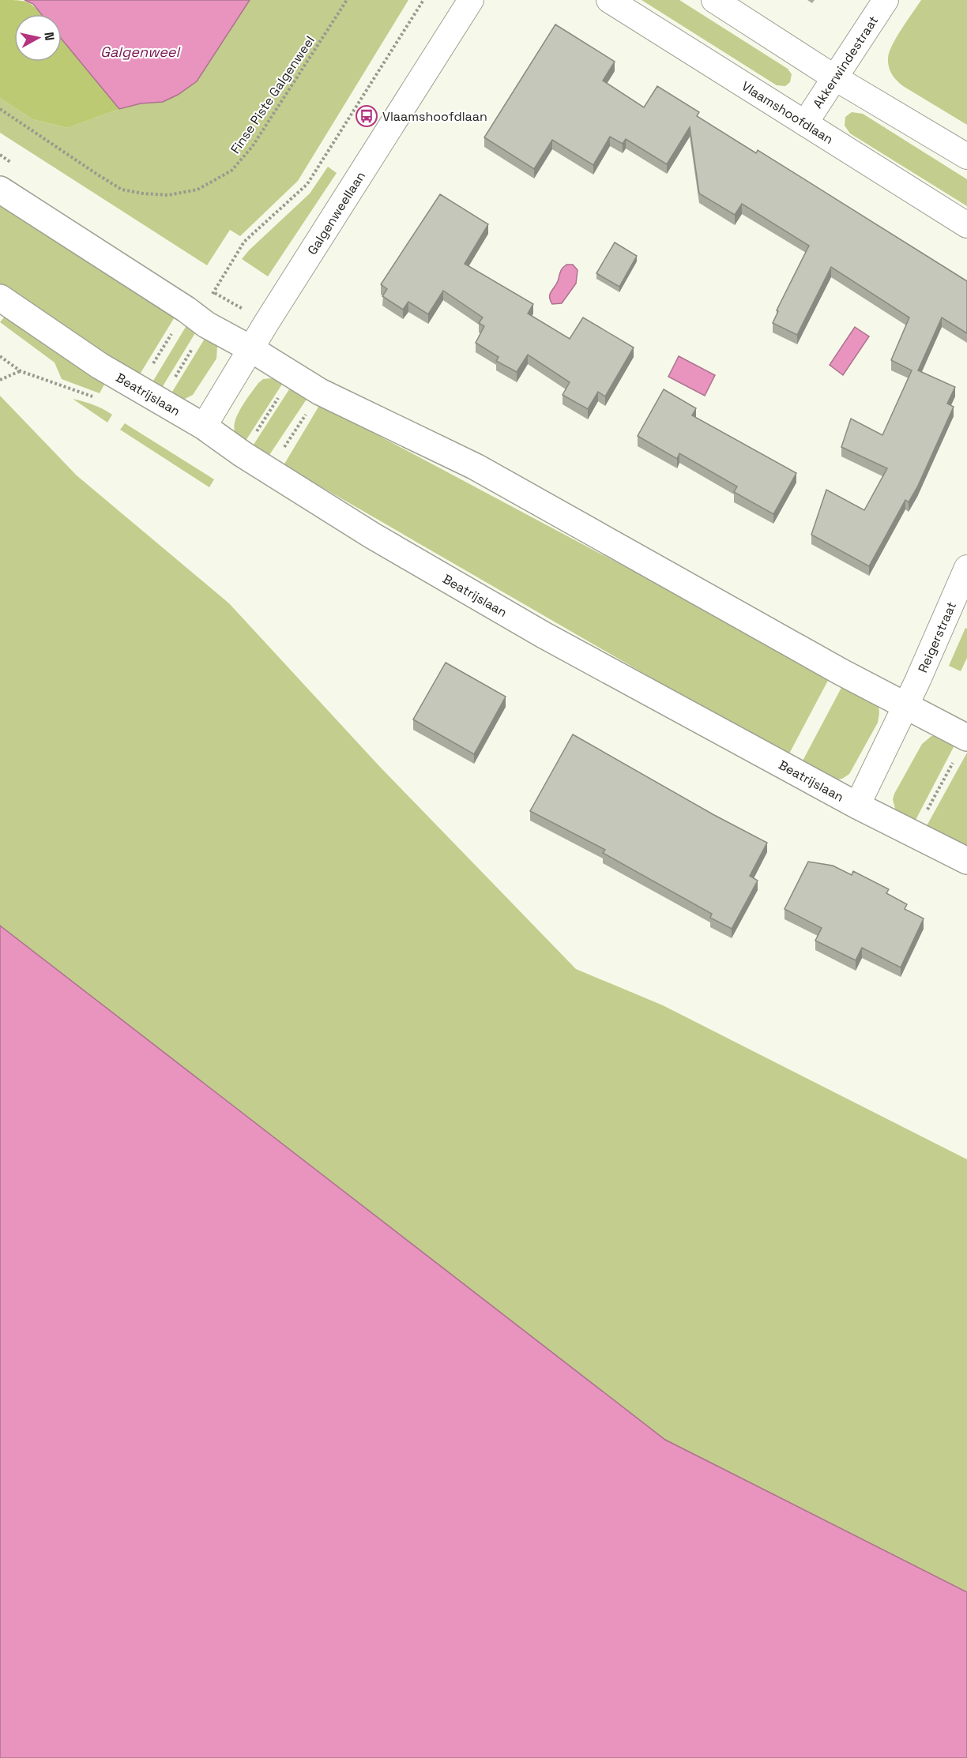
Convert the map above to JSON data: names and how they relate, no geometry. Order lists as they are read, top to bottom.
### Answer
{
  "streets": {
    "street": [
      "Akkerwindestraat",
      "Vlaamshoofdlaan",
      "Galgenweellaan",
      "Beatrijslaan",
      "Reigerstraat"
    ],
    "path": ["Finse Piste Galgenweel"]
  },
  "crossings": [
    ["Akkerwindestraat", "Vlaamshoofdlaan"],
    ["Galgenweellaan", "Beatrijslaan"],
    ["Beatrijslaan", "Reigerstraat"]
  ],
  "water": ["Galgenweel"],
  "places": {
    "bus stop": ["Vlaamshoofdlaan"]
  },
  "north": "right"
}
